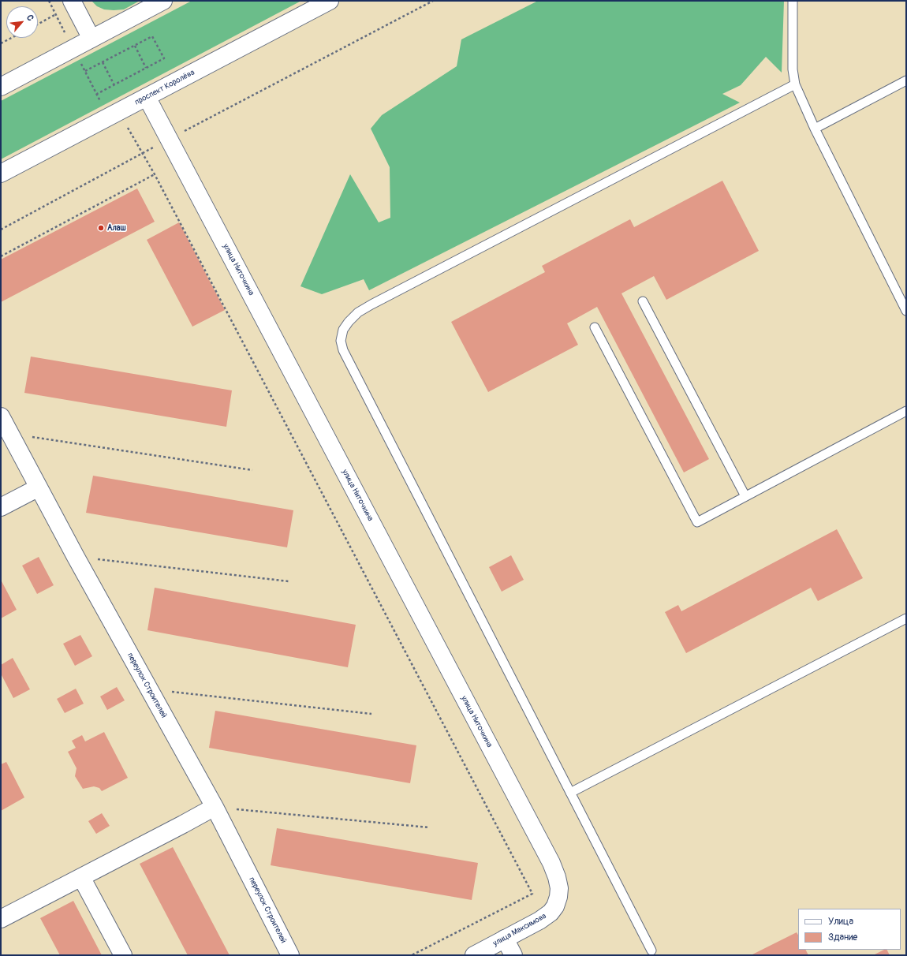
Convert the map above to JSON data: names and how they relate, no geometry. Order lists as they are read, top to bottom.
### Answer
{
  "streets": {
    "street": [
      "проспект Королёва",
      "улица Ниточкина",
      "переулок Строителей",
      "улица Максимова"
    ]
  },
  "crossings": [
    ["проспект Королёва", "улица Ниточкина"],
    ["улица Ниточкина", "улица Максимова"]
  ],
  "places": ["Алаш"],
  "legend": ["Улица", "Здание"],
  "north": "top right"
}
